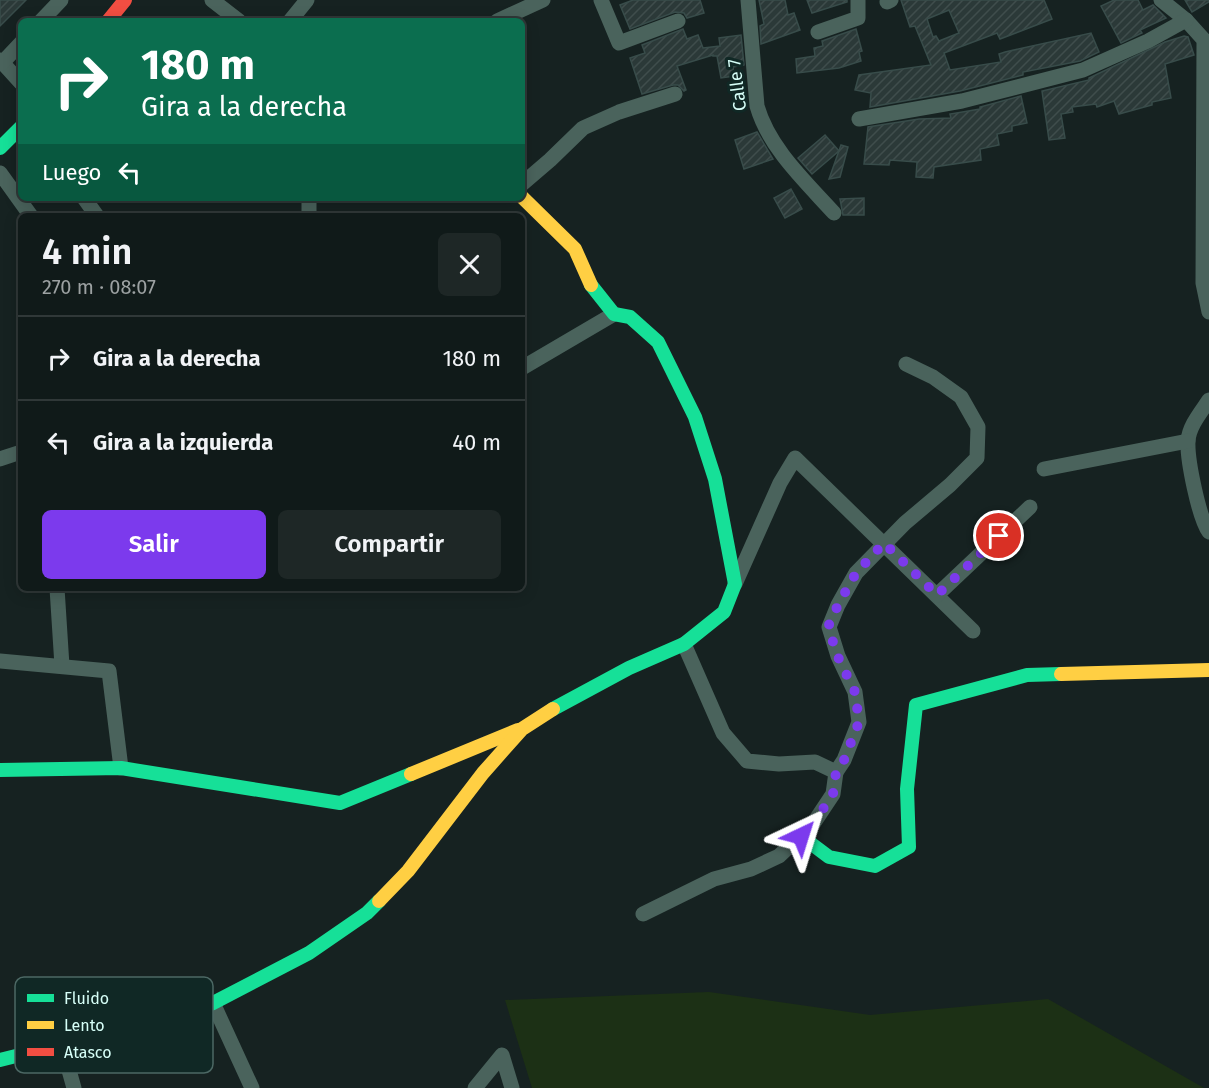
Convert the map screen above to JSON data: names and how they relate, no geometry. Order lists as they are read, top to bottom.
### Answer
{
  "streets": {
    "street": ["Calle 7"]
  },
  "legend": ["Fluido", "Lento", "Atasco"],
  "page": {
    "turn": ["180 m", "Gira a la derecha"],
    "then": "Luego",
    "heading": ["4 min", "270 m · 08:07"],
    "list": [
      {
        "name": "Gira a la derecha",
        "value": "180 m"
      },
      {
        "name": "Gira a la izquierda",
        "value": "40 m"
      }
    ],
    "buttons": ["Salir", "Compartir"]
  }
}
